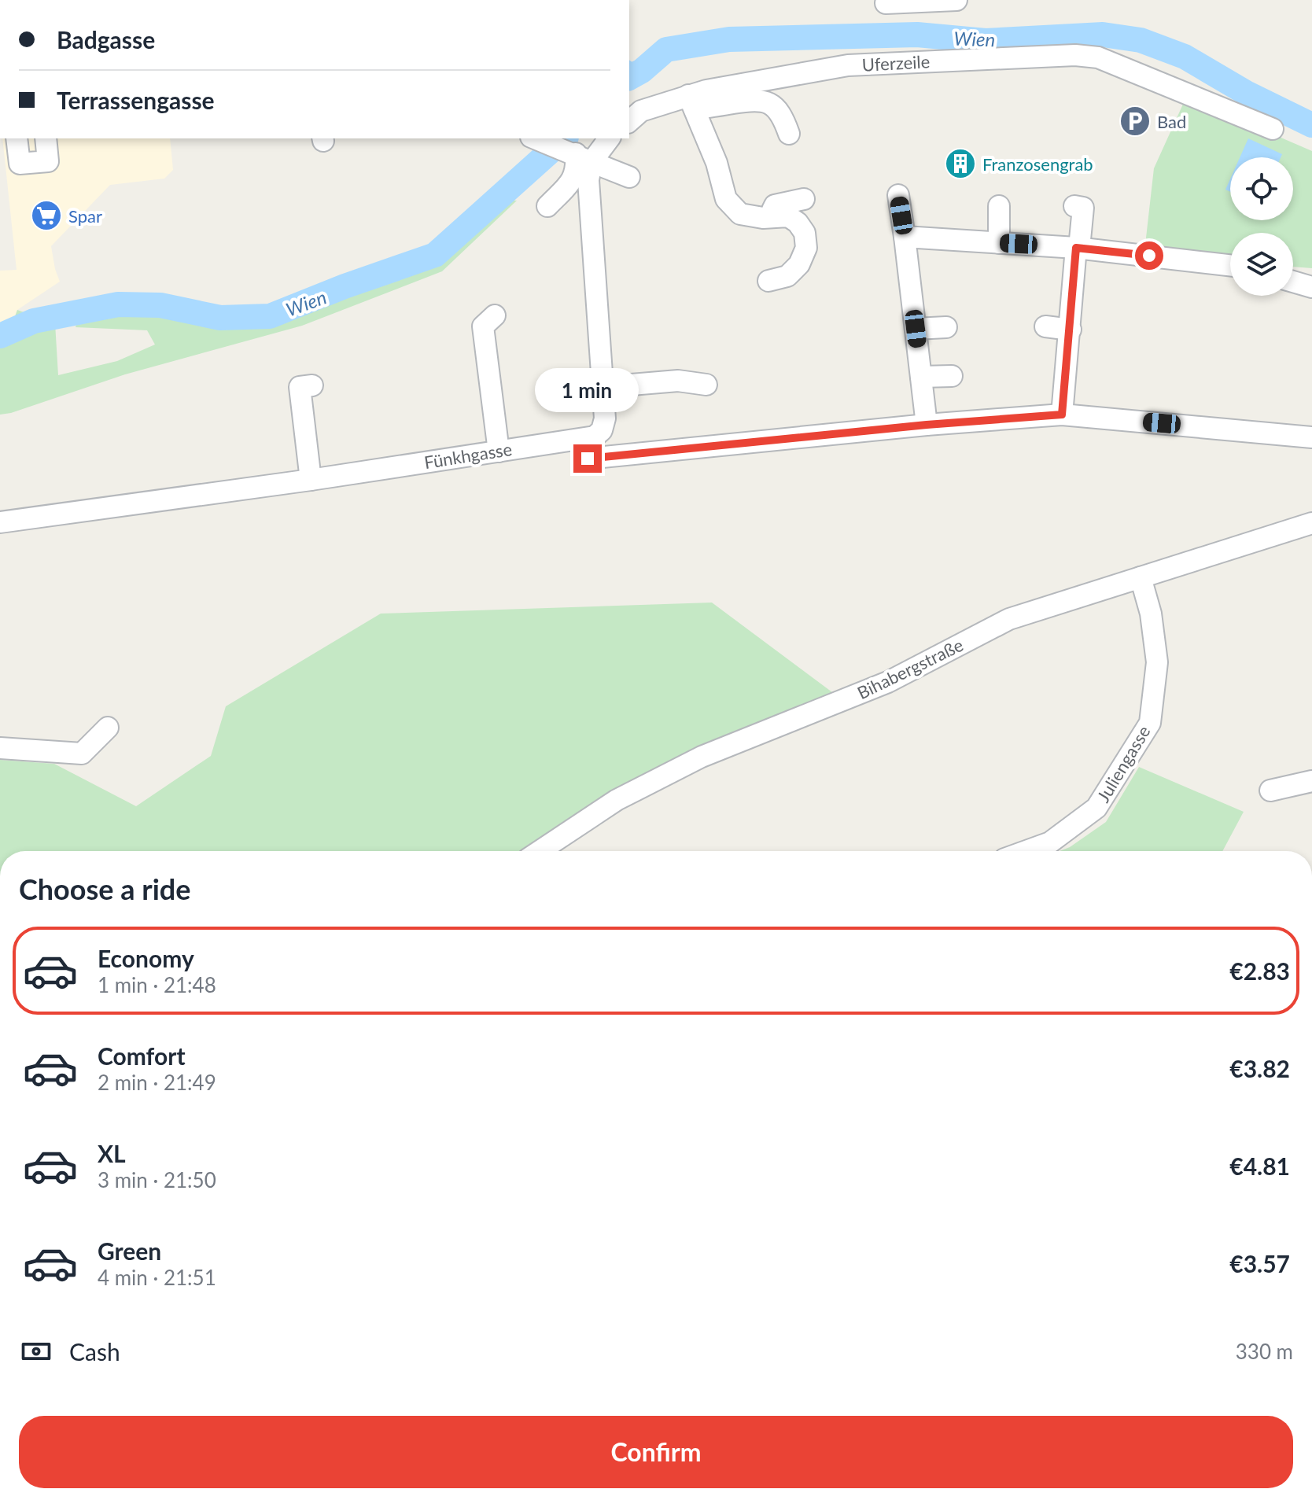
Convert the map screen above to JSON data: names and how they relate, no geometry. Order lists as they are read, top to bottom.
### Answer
{
  "streets": {
    "street": [
      "Uferzeile",
      "Fünkhgasse",
      "Bihabergstraße",
      "Juliengasse"
    ]
  },
  "crossings": [
    ["Bihabergstraße", "Juliengasse"]
  ],
  "water": ["Wien"],
  "places": {
    "parking": ["Bad"],
    "building": ["Franzosengrab"],
    "supermarket": ["Spar"]
  },
  "page": {
    "banner": ["Badgasse", "Terrassengasse"],
    "bubble": "1 min",
    "heading": "Choose a ride",
    "list": [
      {
        "name": "Economy",
        "note": "1 min · 21:48",
        "value": "€2.83"
      },
      {
        "name": "Comfort",
        "note": "2 min · 21:49",
        "value": "€3.82"
      },
      {
        "name": "XL",
        "note": "3 min · 21:50",
        "value": "€4.81"
      },
      {
        "name": "Green",
        "note": "4 min · 21:51",
        "value": "€3.57"
      }
    ],
    "pay": ["Cash", "330 m"],
    "buttons": "Confirm"
  }
}
